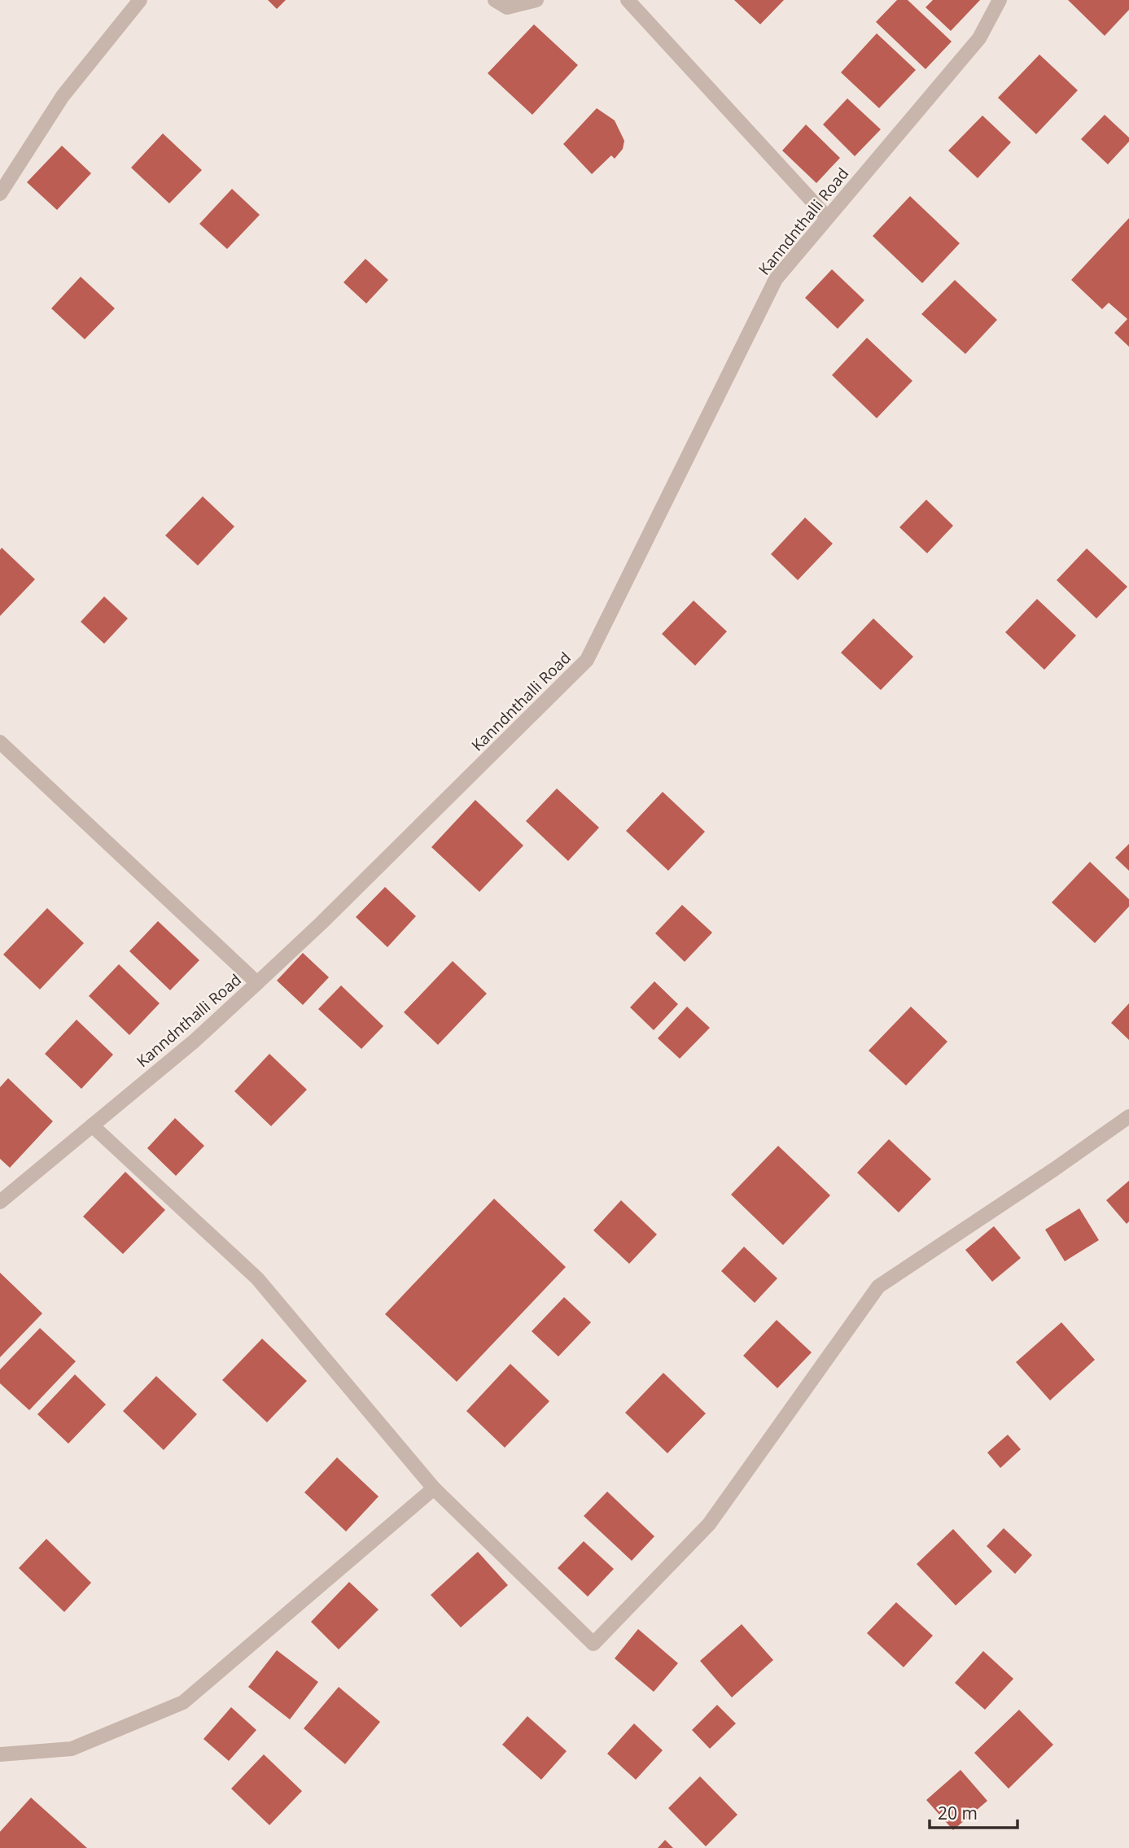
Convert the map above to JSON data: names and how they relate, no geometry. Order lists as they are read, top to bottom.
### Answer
{
  "streets": {
    "street": ["Kanndnthalli Road"]
  },
  "scale_bar": "20 m"
}
